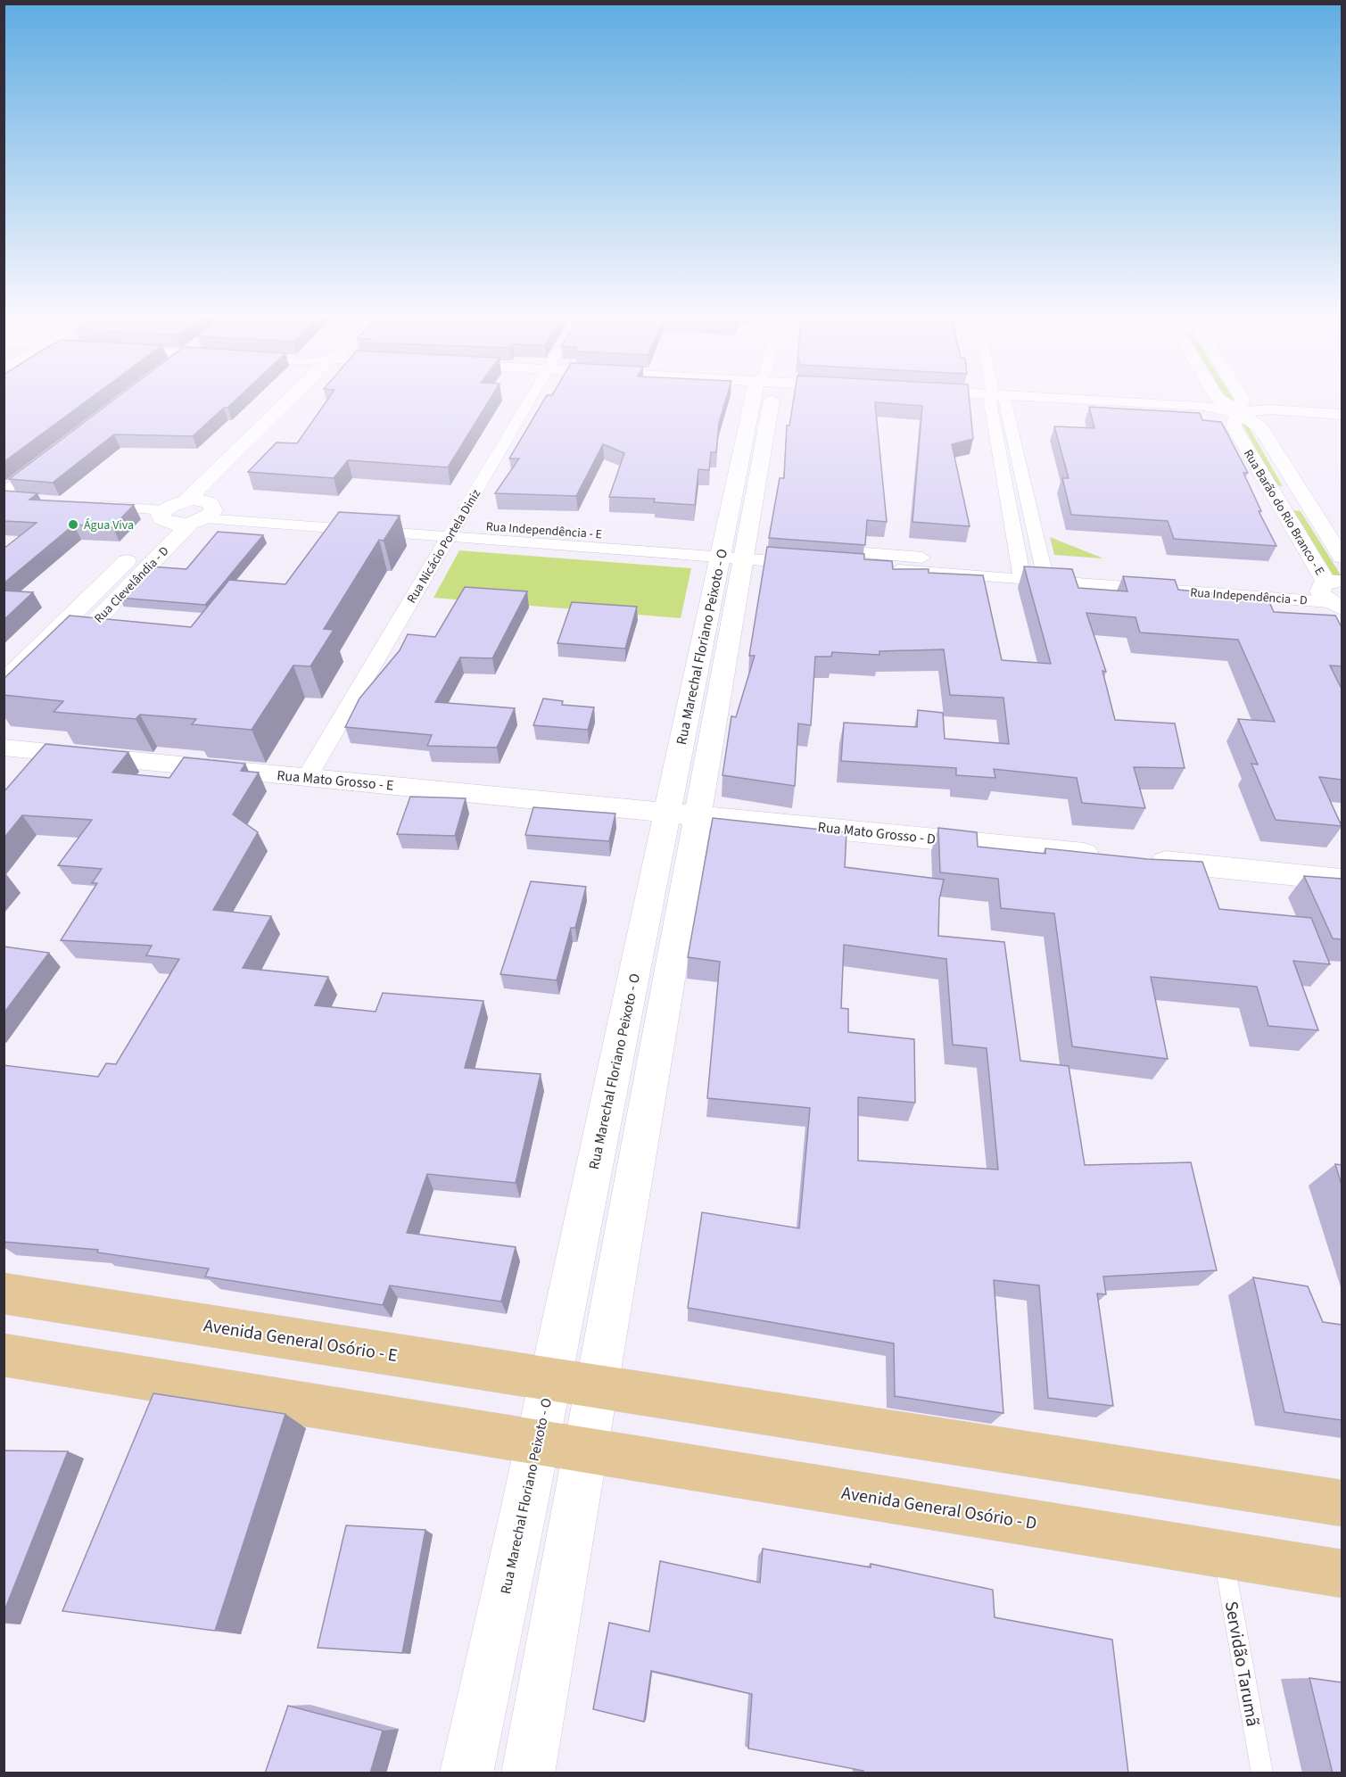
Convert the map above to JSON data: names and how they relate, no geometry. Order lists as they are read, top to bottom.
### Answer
{
  "streets": {
    "main road": ["Avenida General Osório - E", "Avenida General Osório - D"],
    "street": [
      "Rua Barão do Rio Branco - E",
      "Rua Independência - E",
      "Rua Nicácio Portela Diniz",
      "Rua Clevelândia - D",
      "Rua Independência - D",
      "Rua Marechal Floriano Peixoto - O",
      "Rua Mato Grosso - E",
      "Rua Mato Grosso - D"
    ],
    "lane": ["Servidão Tarumã"]
  },
  "crossings": [
    ["Rua Barão do Rio Branco - E", "Rua Independência - D"],
    ["Rua Independência - E", "Rua Nicácio Portela Diniz"],
    ["Rua Independência - E", "Rua Clevelândia - D"],
    ["Rua Independência - E", "Rua Independência - D"],
    ["Rua Independência - E", "Rua Marechal Floriano Peixoto - O"],
    ["Rua Nicácio Portela Diniz", "Rua Mato Grosso - E"],
    ["Rua Independência - D", "Rua Marechal Floriano Peixoto - O"],
    ["Rua Marechal Floriano Peixoto - O", "Rua Mato Grosso - E"],
    ["Rua Marechal Floriano Peixoto - O", "Rua Mato Grosso - D"],
    ["Rua Marechal Floriano Peixoto - O", "Avenida General Osório - E"],
    ["Rua Marechal Floriano Peixoto - O", "Avenida General Osório - D"],
    ["Rua Mato Grosso - E", "Rua Mato Grosso - D"],
    ["Avenida General Osório - D", "Servidão Tarumã"]
  ],
  "places": ["Água Viva"]
}
